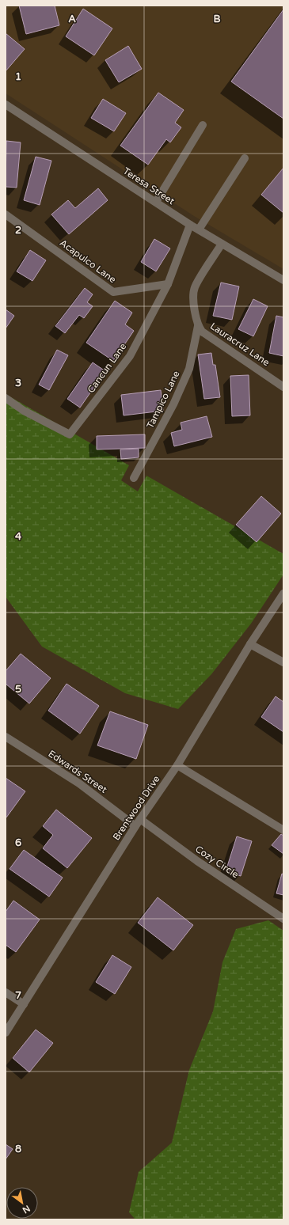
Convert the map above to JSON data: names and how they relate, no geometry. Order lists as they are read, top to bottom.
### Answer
{
  "streets": {
    "street": [
      "Teresa Street",
      "Acapulco Lane",
      "Lauracruz Lane",
      "Cancun Lane",
      "Tampico Lane",
      "Edwards Street",
      "Brentwood Drive",
      "Cozy Circle"
    ]
  },
  "crossings": [
    ["Teresa Street", "Lauracruz Lane"],
    ["Teresa Street", "Cancun Lane"],
    ["Acapulco Lane", "Cancun Lane"],
    ["Lauracruz Lane", "Tampico Lane"],
    ["Edwards Street", "Brentwood Drive"],
    ["Brentwood Drive", "Cozy Circle"]
  ],
  "north": "bottom right",
  "grid": {
    "columns": ["A", "B"],
    "rows": [
      "1",
      "2",
      "3",
      "4",
      "5",
      "6",
      "7",
      "8"
    ]
  }
}
